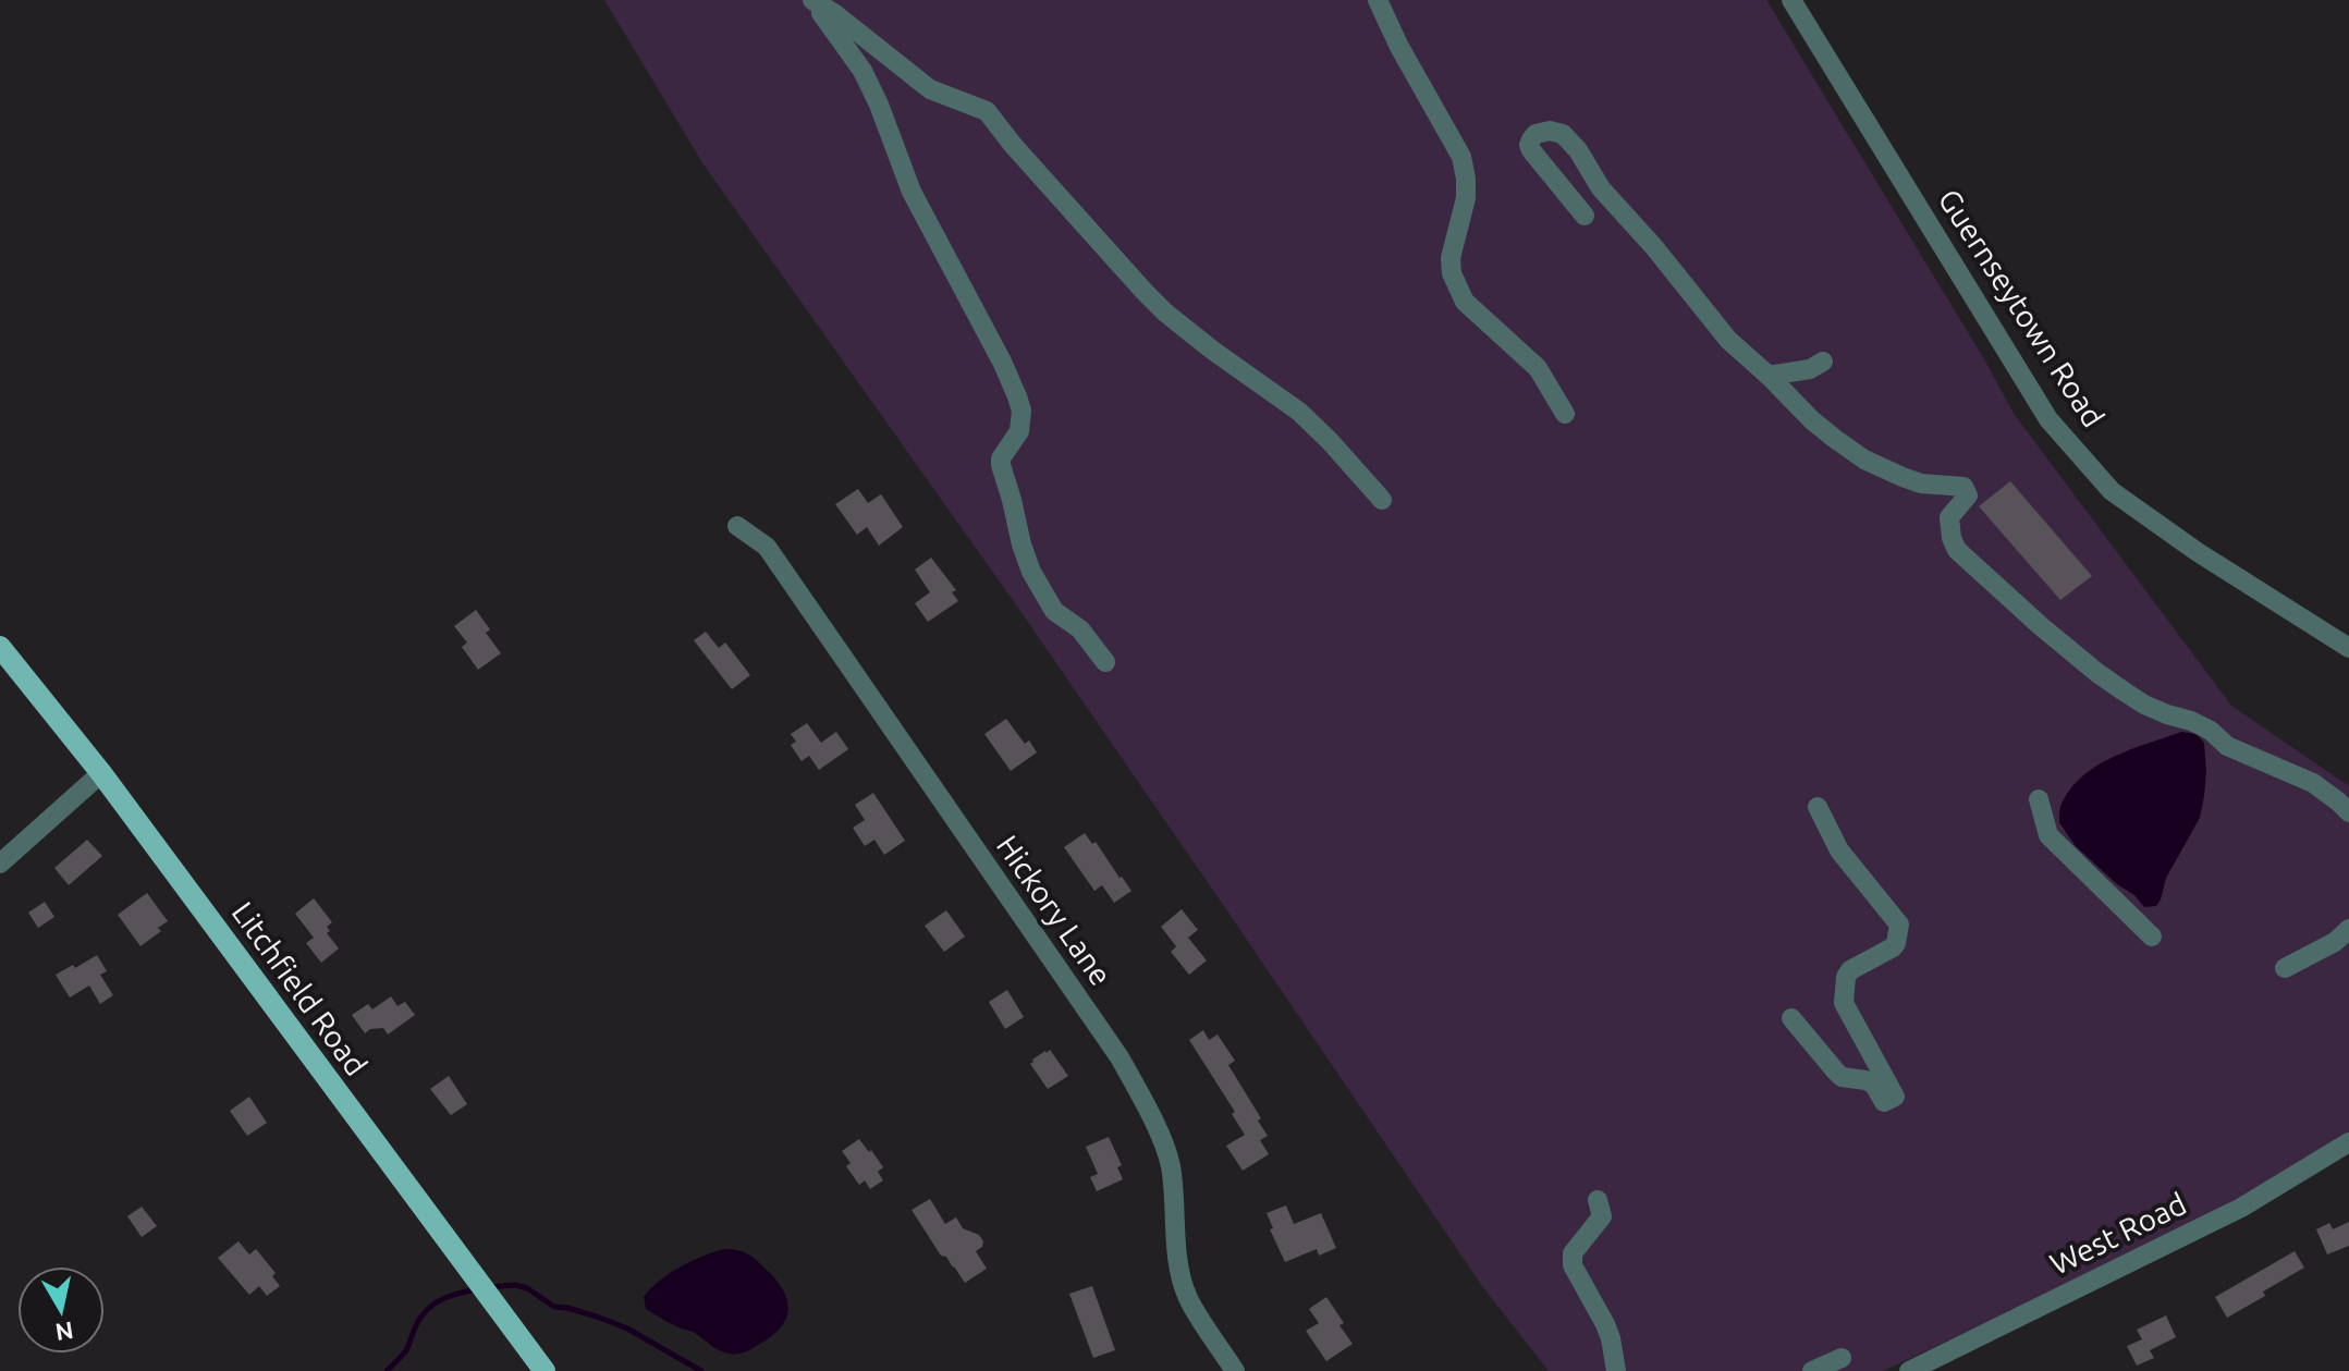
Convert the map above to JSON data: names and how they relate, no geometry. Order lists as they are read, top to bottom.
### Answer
{
  "streets": {
    "main road": ["Litchfield Road"],
    "street": ["Guernseytown Road", "Hickory Lane", "West Road"]
  },
  "north": "bottom"
}
